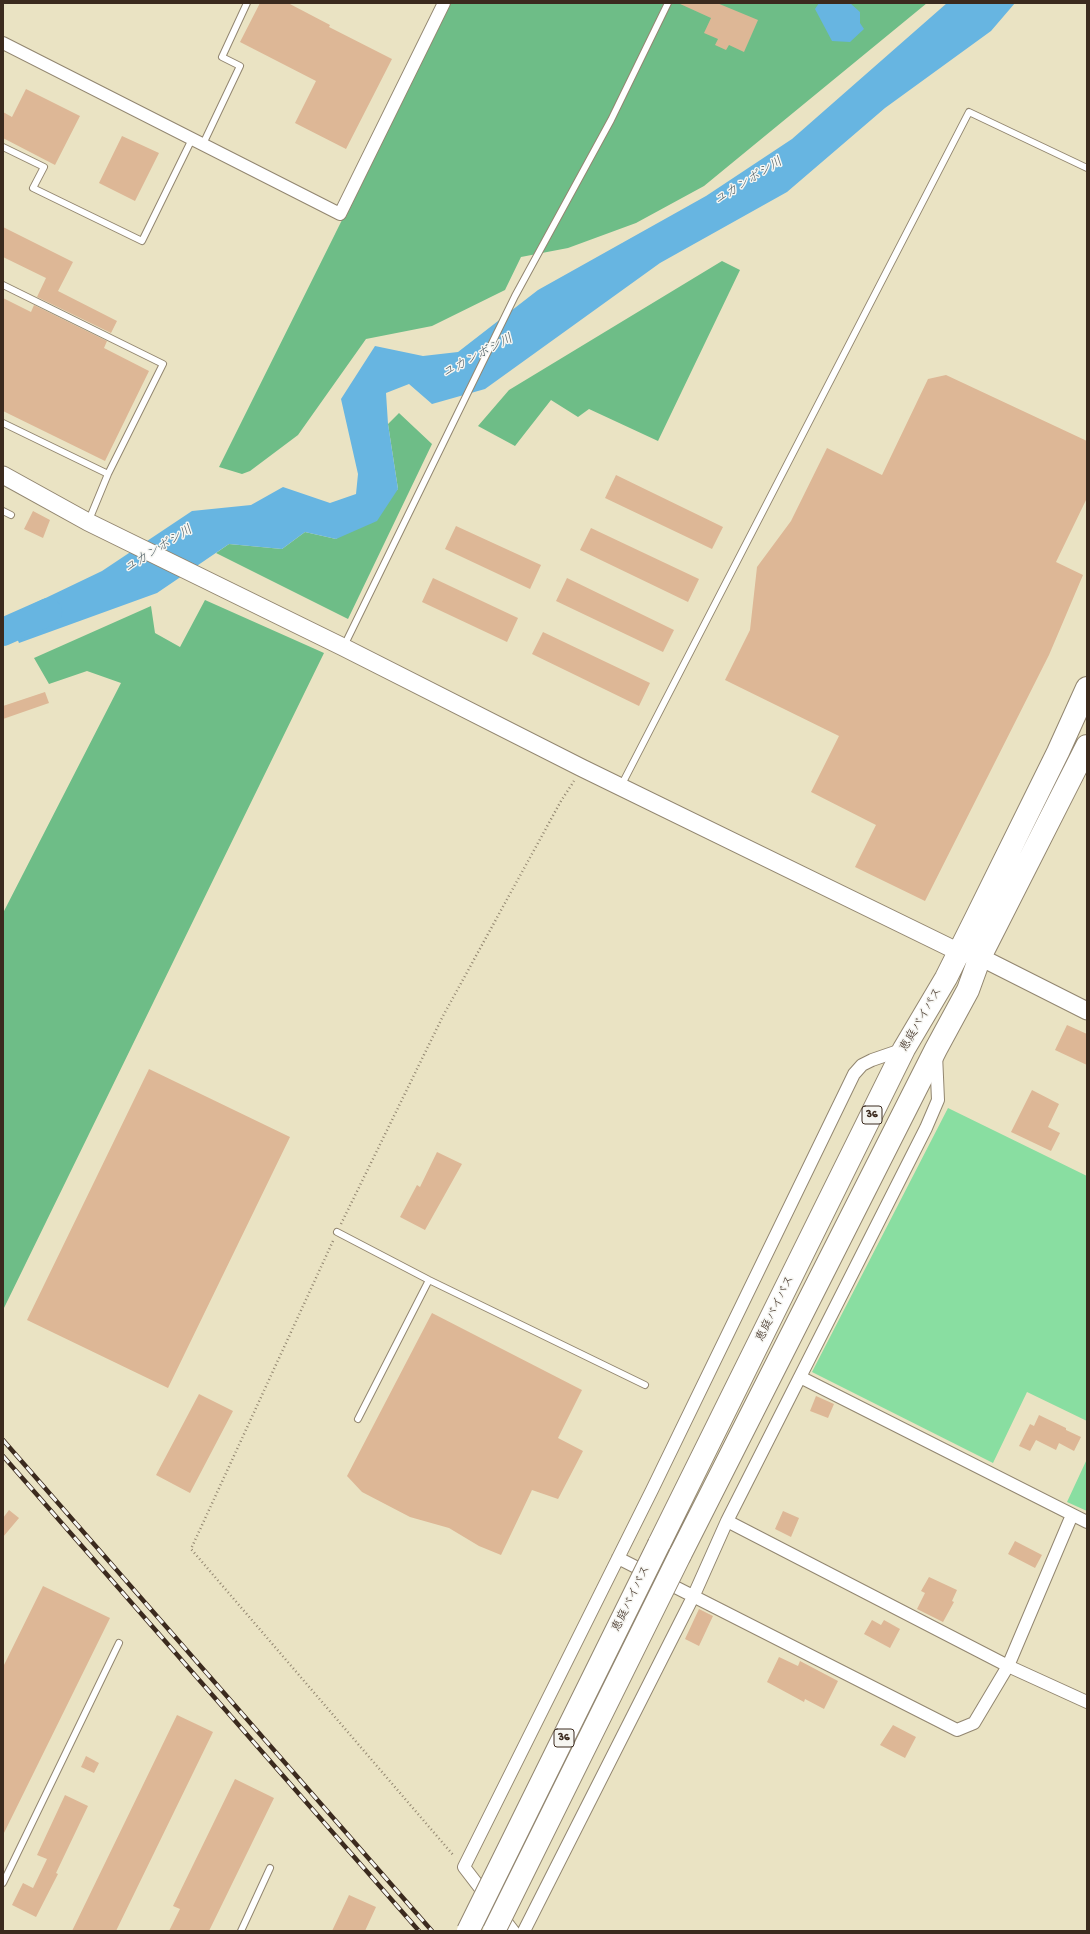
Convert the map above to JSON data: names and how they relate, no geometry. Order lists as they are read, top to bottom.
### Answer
{
  "streets": {
    "highway": ["恵庭バイパス", "36"]
  },
  "water": ["ユカンボシ川"]
}
